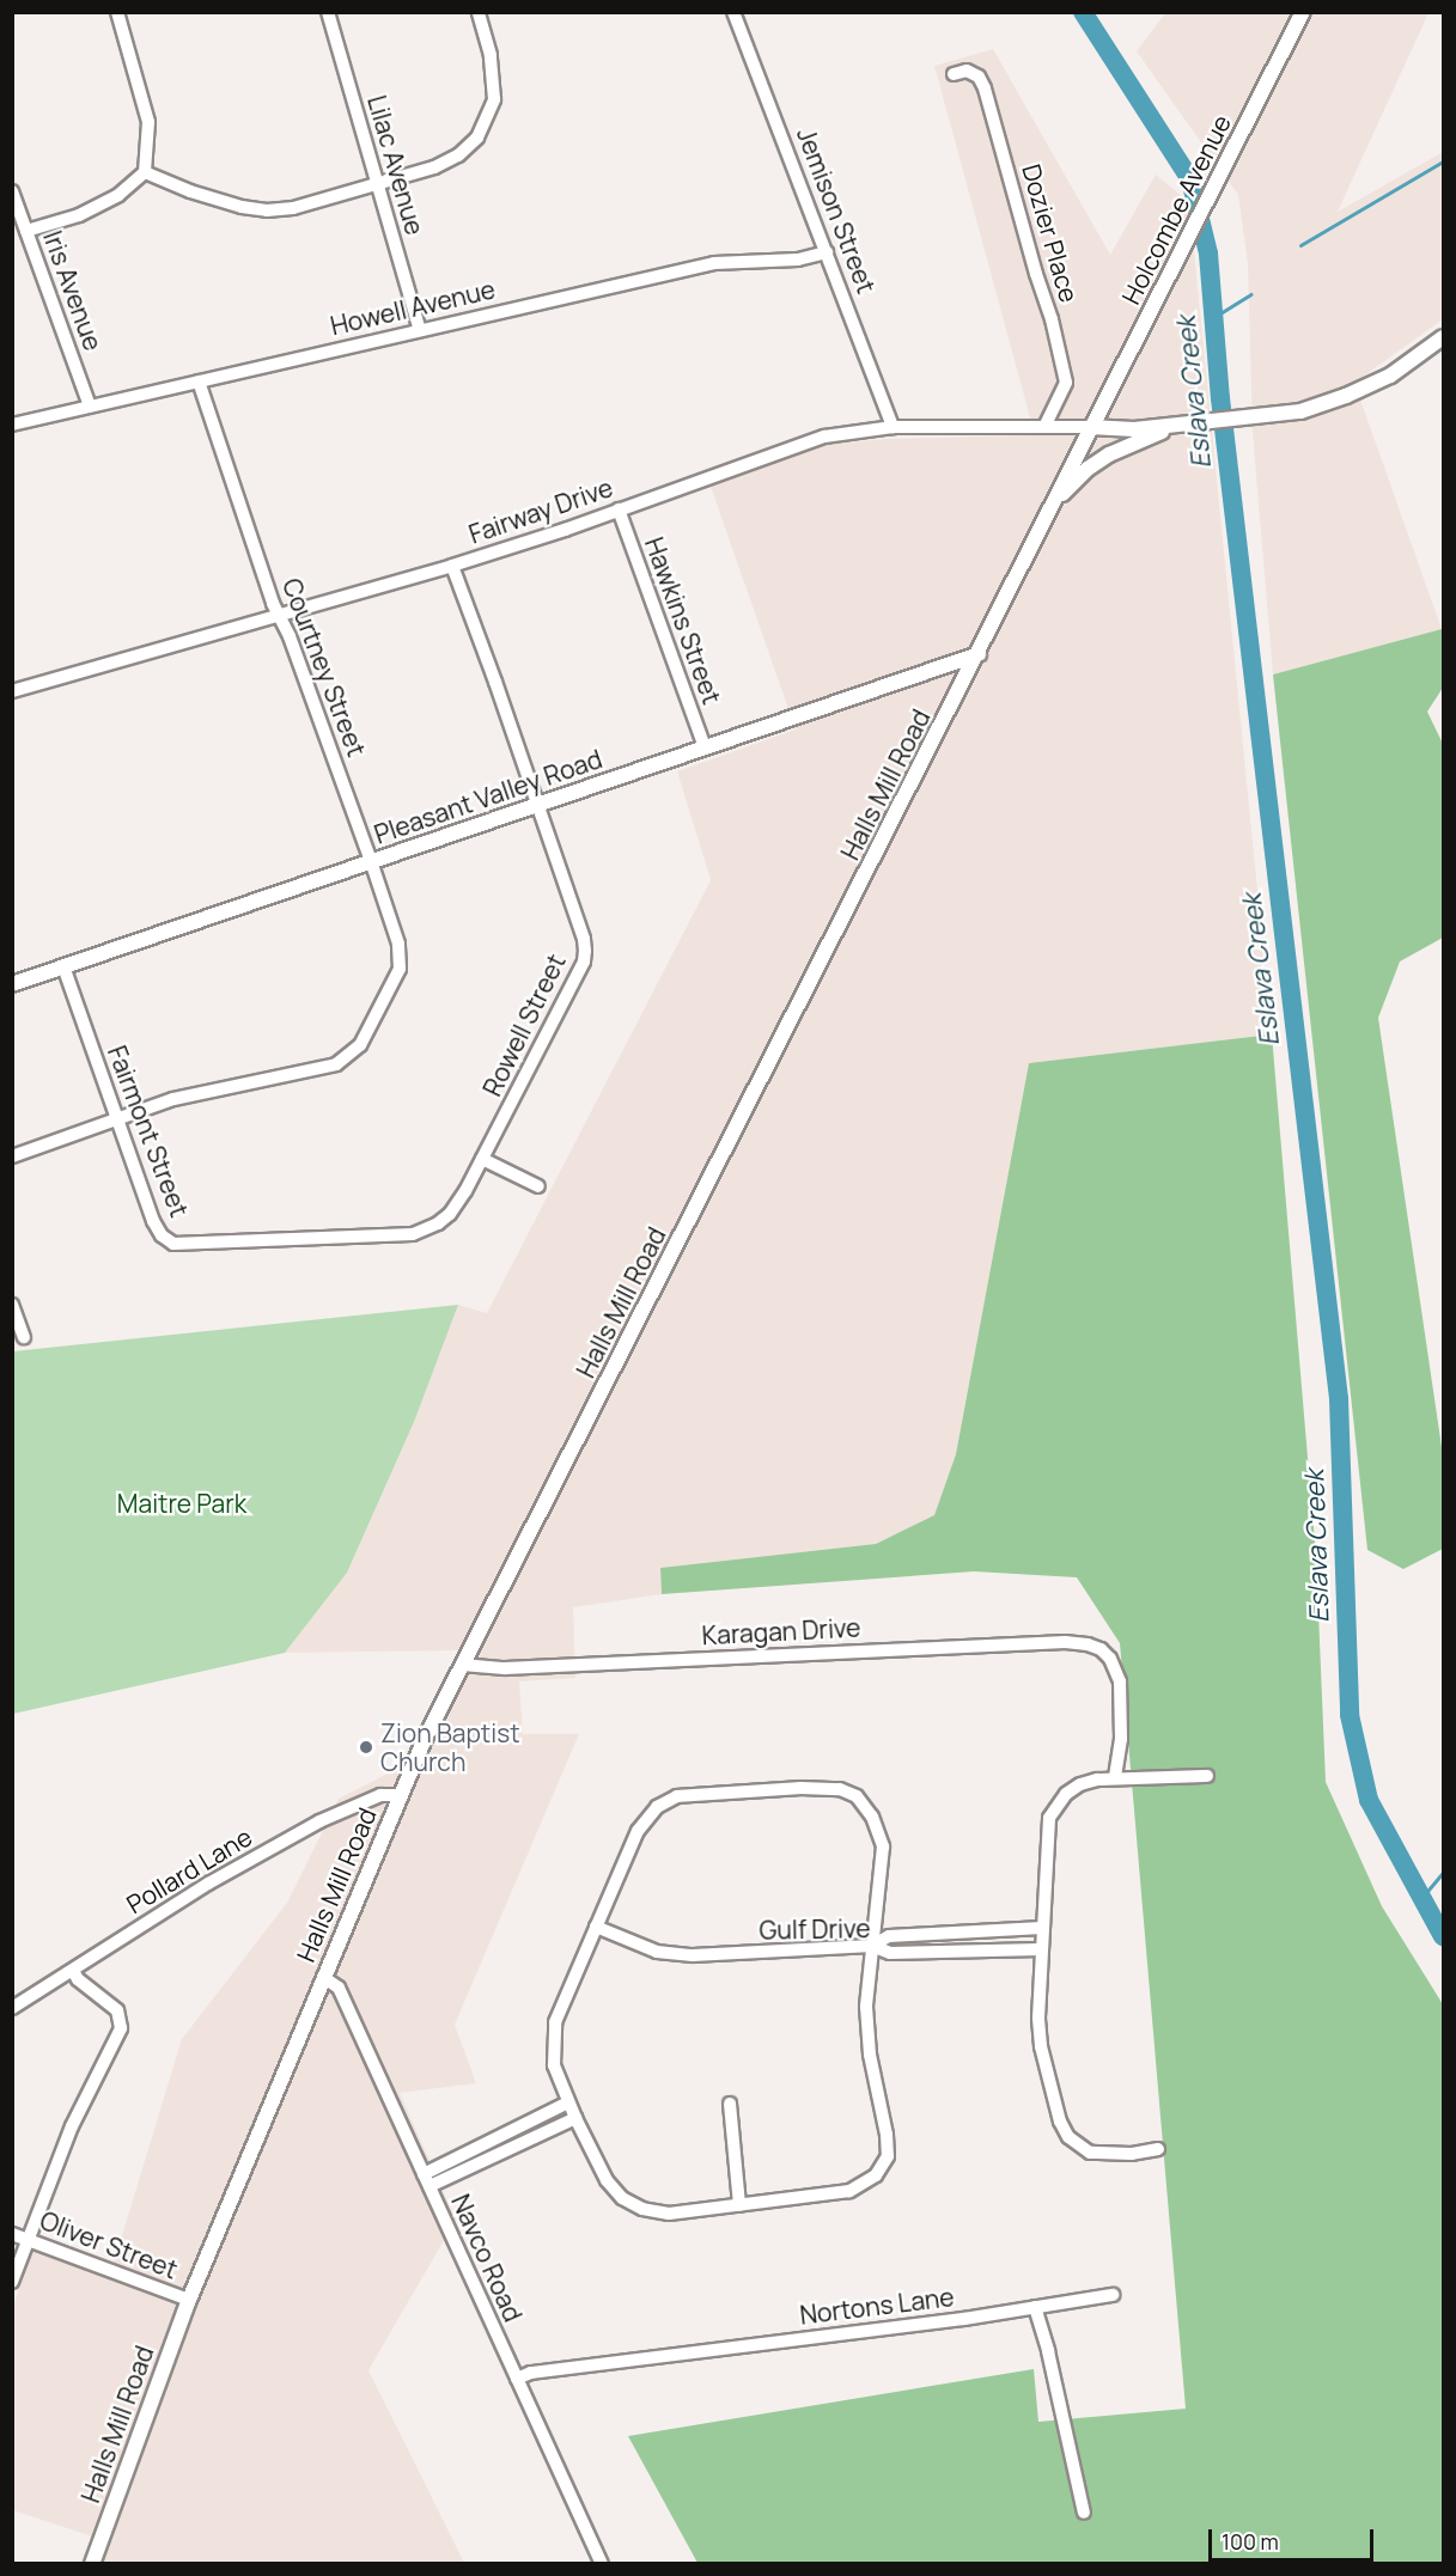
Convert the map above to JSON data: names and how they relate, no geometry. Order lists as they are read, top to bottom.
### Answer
{
  "streets": {
    "street": [
      "Lilac Avenue",
      "Holcombe Avenue",
      "Jemison Street",
      "Dozier Place",
      "Iris Avenue",
      "Howell Avenue",
      "Fairway Drive",
      "Hawkins Street",
      "Courtney Street",
      "Halls Mill Road",
      "Pleasant Valley Road",
      "Rowell Street",
      "Fairmont Street",
      "Karagan Drive",
      "Pollard Lane",
      "Gulf Drive",
      "Oliver Street",
      "Navco Road",
      "Nortons Lane"
    ]
  },
  "crossings": [
    ["Lilac Avenue", "Howell Avenue"],
    ["Holcombe Avenue", "Fairway Drive"],
    ["Holcombe Avenue", "Halls Mill Road"],
    ["Jemison Street", "Howell Avenue"],
    ["Jemison Street", "Fairway Drive"],
    ["Dozier Place", "Fairway Drive"],
    ["Iris Avenue", "Howell Avenue"],
    ["Howell Avenue", "Courtney Street"],
    ["Fairway Drive", "Hawkins Street"],
    ["Fairway Drive", "Courtney Street"],
    ["Fairway Drive", "Halls Mill Road"],
    ["Fairway Drive", "Rowell Street"],
    ["Hawkins Street", "Pleasant Valley Road"],
    ["Courtney Street", "Pleasant Valley Road"],
    ["Courtney Street", "Fairmont Street"],
    ["Halls Mill Road", "Pleasant Valley Road"],
    ["Halls Mill Road", "Karagan Drive"],
    ["Halls Mill Road", "Pollard Lane"],
    ["Halls Mill Road", "Oliver Street"],
    ["Halls Mill Road", "Navco Road"],
    ["Pleasant Valley Road", "Rowell Street"],
    ["Pleasant Valley Road", "Fairmont Street"],
    ["Rowell Street", "Fairmont Street"],
    ["Navco Road", "Nortons Lane"]
  ],
  "water": ["Eslava Creek"],
  "parks": ["Maitre Park"],
  "places": ["Zion Baptist Church"],
  "scale_bar": "100 m"
}
